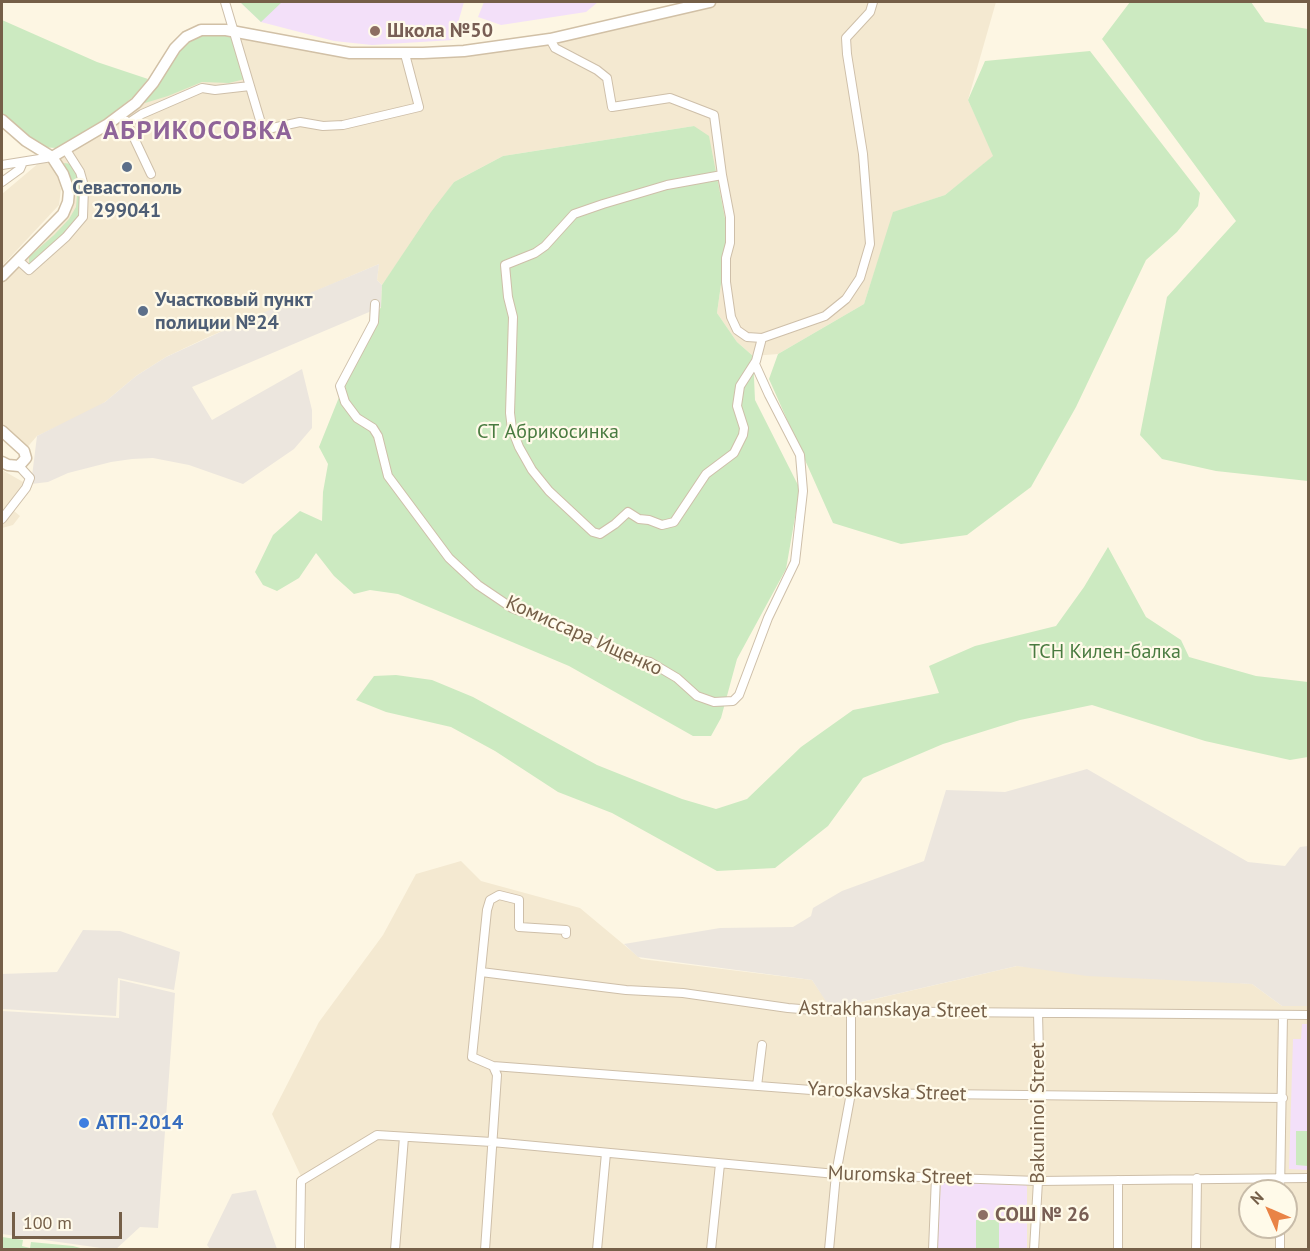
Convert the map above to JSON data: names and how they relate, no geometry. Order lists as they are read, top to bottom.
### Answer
{
  "streets": {
    "street": [
      "Комиссара Ищенко",
      "Astrakhanskaya Street",
      "Yaroskavska Street",
      "Bakuninoi Street",
      "Muromska Street"
    ]
  },
  "crossings": [
    ["Astrakhanskaya Street", "Bakuninoi Street"],
    ["Yaroskavska Street", "Bakuninoi Street"],
    ["Bakuninoi Street", "Muromska Street"]
  ],
  "districts": ["АБРИКОСОВКА"],
  "parks": ["СТ Абрикосинка", "ТСН Килен-балка"],
  "places": [
    "Школа №50",
    "Севастополь 299041",
    "Участковый пункт полиции №24",
    "АТП-2014",
    "СОШ № 26"
  ],
  "scale_bar": "100 m",
  "north": "top left"
}
